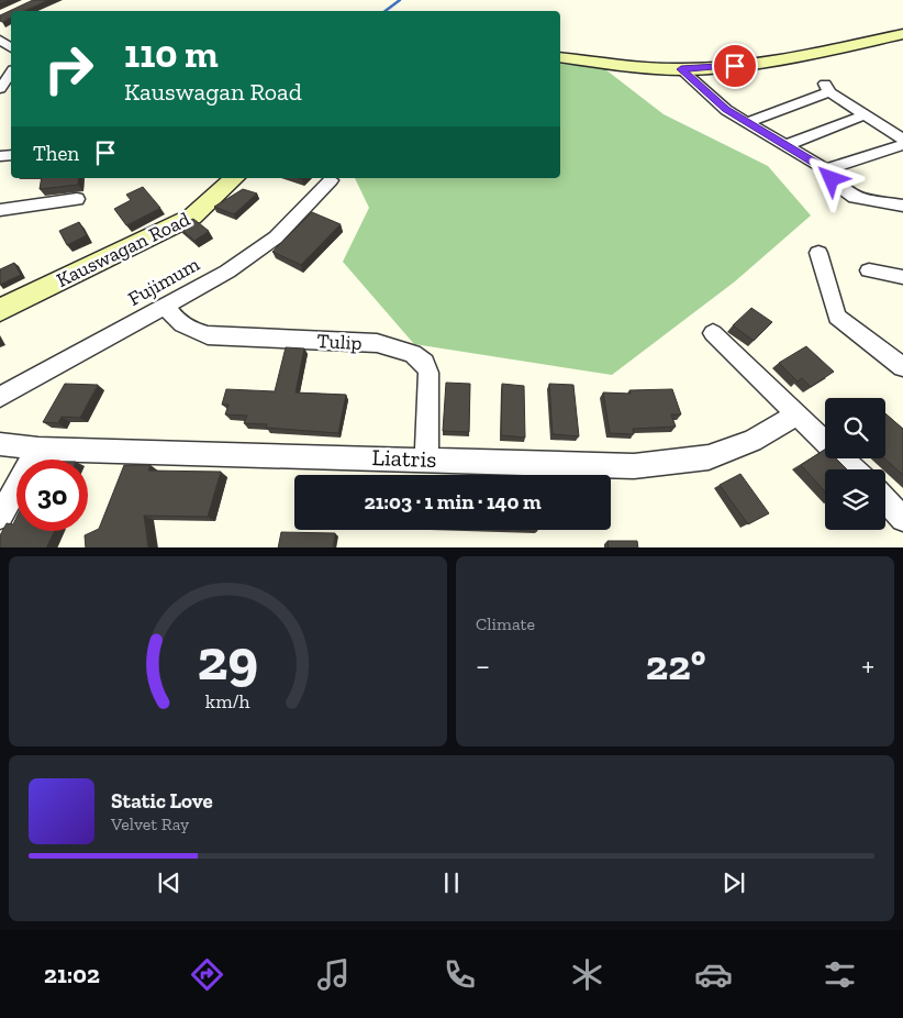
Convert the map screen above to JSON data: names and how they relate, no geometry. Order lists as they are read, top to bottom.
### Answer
{
  "streets": {
    "street": [
      "Kauswagan Road",
      "Fujimum",
      "Tulip",
      "Liatris"
    ]
  },
  "crossings": [
    ["Fujimum", "Tulip"],
    ["Tulip", "Liatris"]
  ],
  "page": {
    "turn": ["110 m", "Kauswagan Road"],
    "then": "Then",
    "limit": "30",
    "trip": "21:03 · 1 min · 140 m",
    "tile": "Climate",
    "heat": ["−", "22°", "+"],
    "song": ["Static Love", "Velvet Ray"],
    "tabs": "21:02",
    "gauge": ["29", "km/h"]
  }
}
